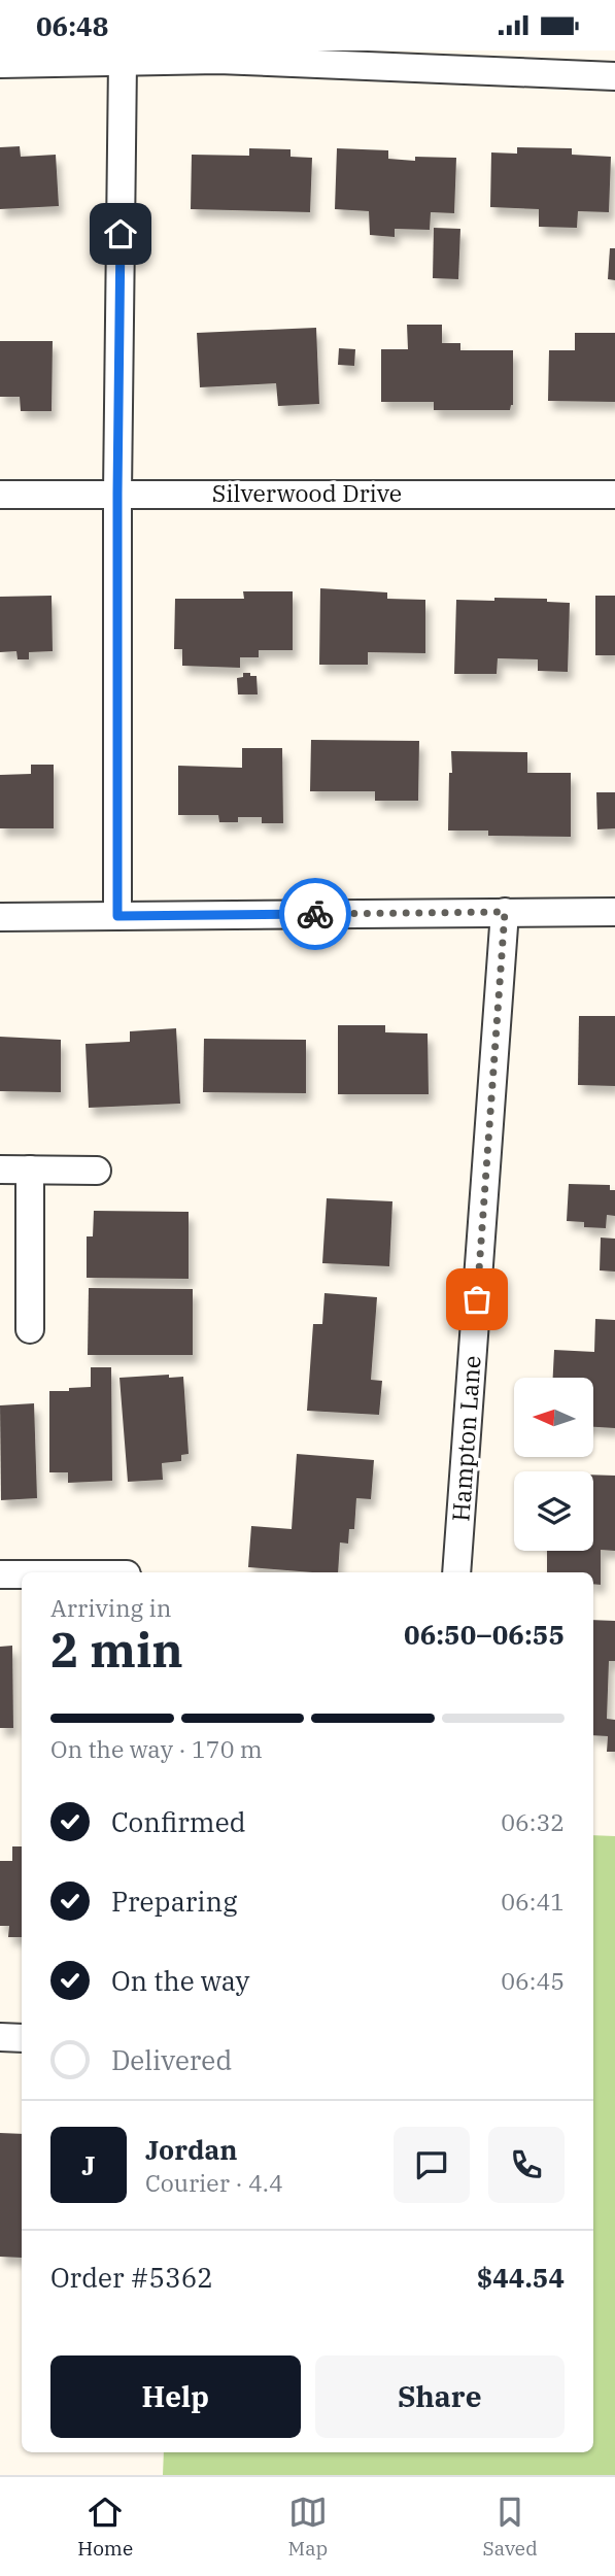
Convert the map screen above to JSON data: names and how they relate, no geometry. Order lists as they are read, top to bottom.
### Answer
{
  "streets": {
    "street": ["Silverwood Drive", "Hampton Lane"]
  },
  "north": "left",
  "page": {
    "status": "06:48",
    "heading": ["2 min", "Arriving in", "06:50–06:55"],
    "panel": [
      "Jordan",
      "Courier · 4.4",
      "Order #5362",
      "$44.54"
    ],
    "bar": "On the way · 170 m",
    "list": [
      ["Confirmed", "06:32"],
      ["Preparing", "06:41"],
      ["On the way", "06:45"],
      "Delivered"
    ],
    "round": "J",
    "buttons": ["Help", "Share"],
    "tabs": ["Home", "Map", "Saved"]
  }
}
